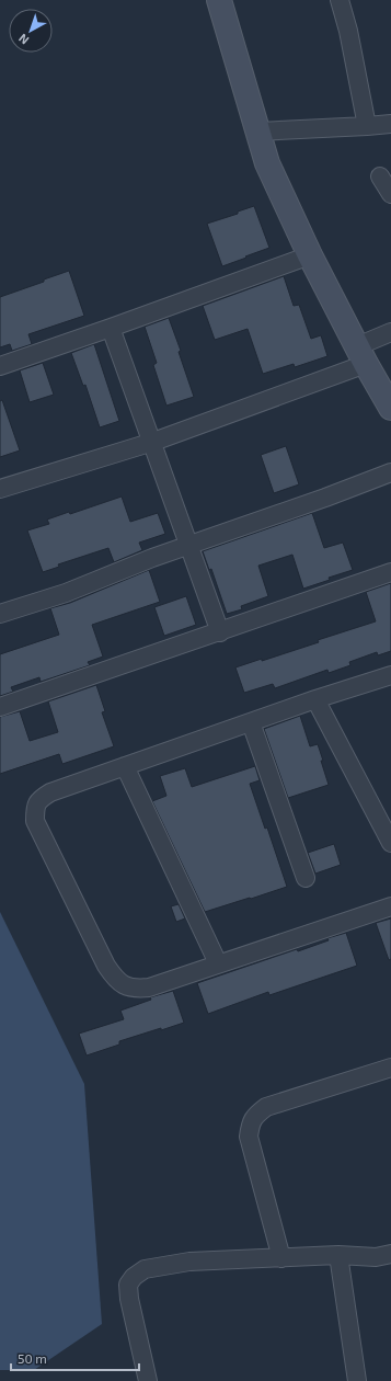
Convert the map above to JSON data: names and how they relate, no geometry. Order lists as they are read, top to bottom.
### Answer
{
  "scale_bar": "50 m",
  "north": "bottom left"
}
